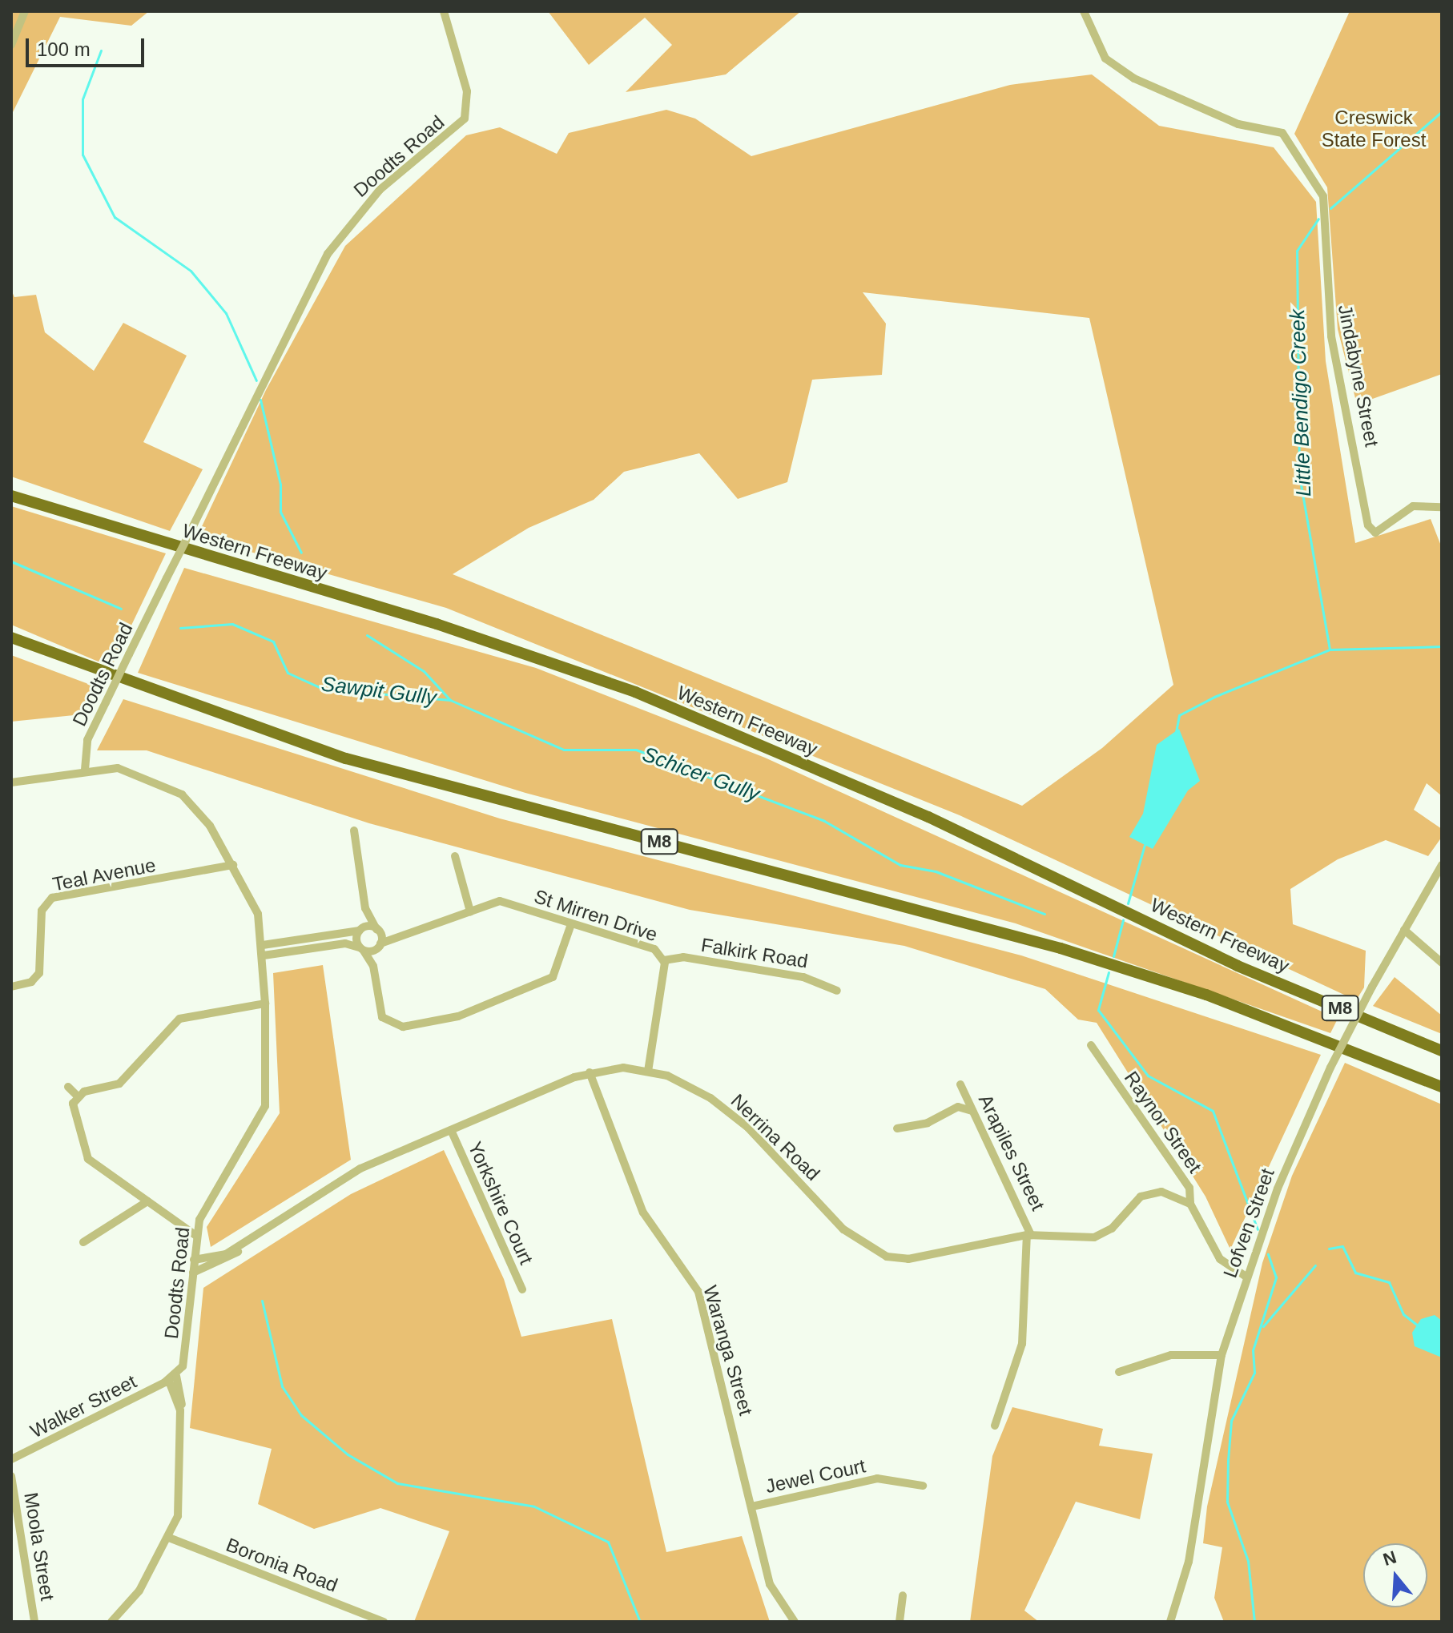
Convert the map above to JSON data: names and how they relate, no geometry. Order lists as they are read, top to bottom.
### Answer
{
  "streets": {
    "highway": ["Western Freeway", "M8"],
    "street": [
      "Doodts Road",
      "Jindabyne Street",
      "Teal Avenue",
      "St Mirren Drive",
      "Falkirk Road",
      "Raynor Street",
      "Nerrina Road",
      "Arapiles Street",
      "Yorkshire Court",
      "Lofven Street",
      "Waranga Street",
      "Walker Street",
      "Jewel Court",
      "Moola Street",
      "Boronia Road"
    ]
  },
  "crossings": [
    ["Doodts Road", "Teal Avenue"],
    ["Doodts Road", "Nerrina Road"],
    ["Doodts Road", "Walker Street"],
    ["Doodts Road", "Boronia Road"],
    ["St Mirren Drive", "Falkirk Road"],
    ["St Mirren Drive", "Nerrina Road"],
    ["Raynor Street", "Nerrina Road"],
    ["Raynor Street", "Lofven Street"],
    ["Nerrina Road", "Arapiles Street"],
    ["Nerrina Road", "Yorkshire Court"],
    ["Nerrina Road", "Waranga Street"],
    ["Waranga Street", "Jewel Court"]
  ],
  "water": ["Little Bendigo Creek", "Sawpit Gully", "Schicer Gully"],
  "parks": ["Creswick State Forest"],
  "scale_bar": "100 m",
  "north": "top"
}
